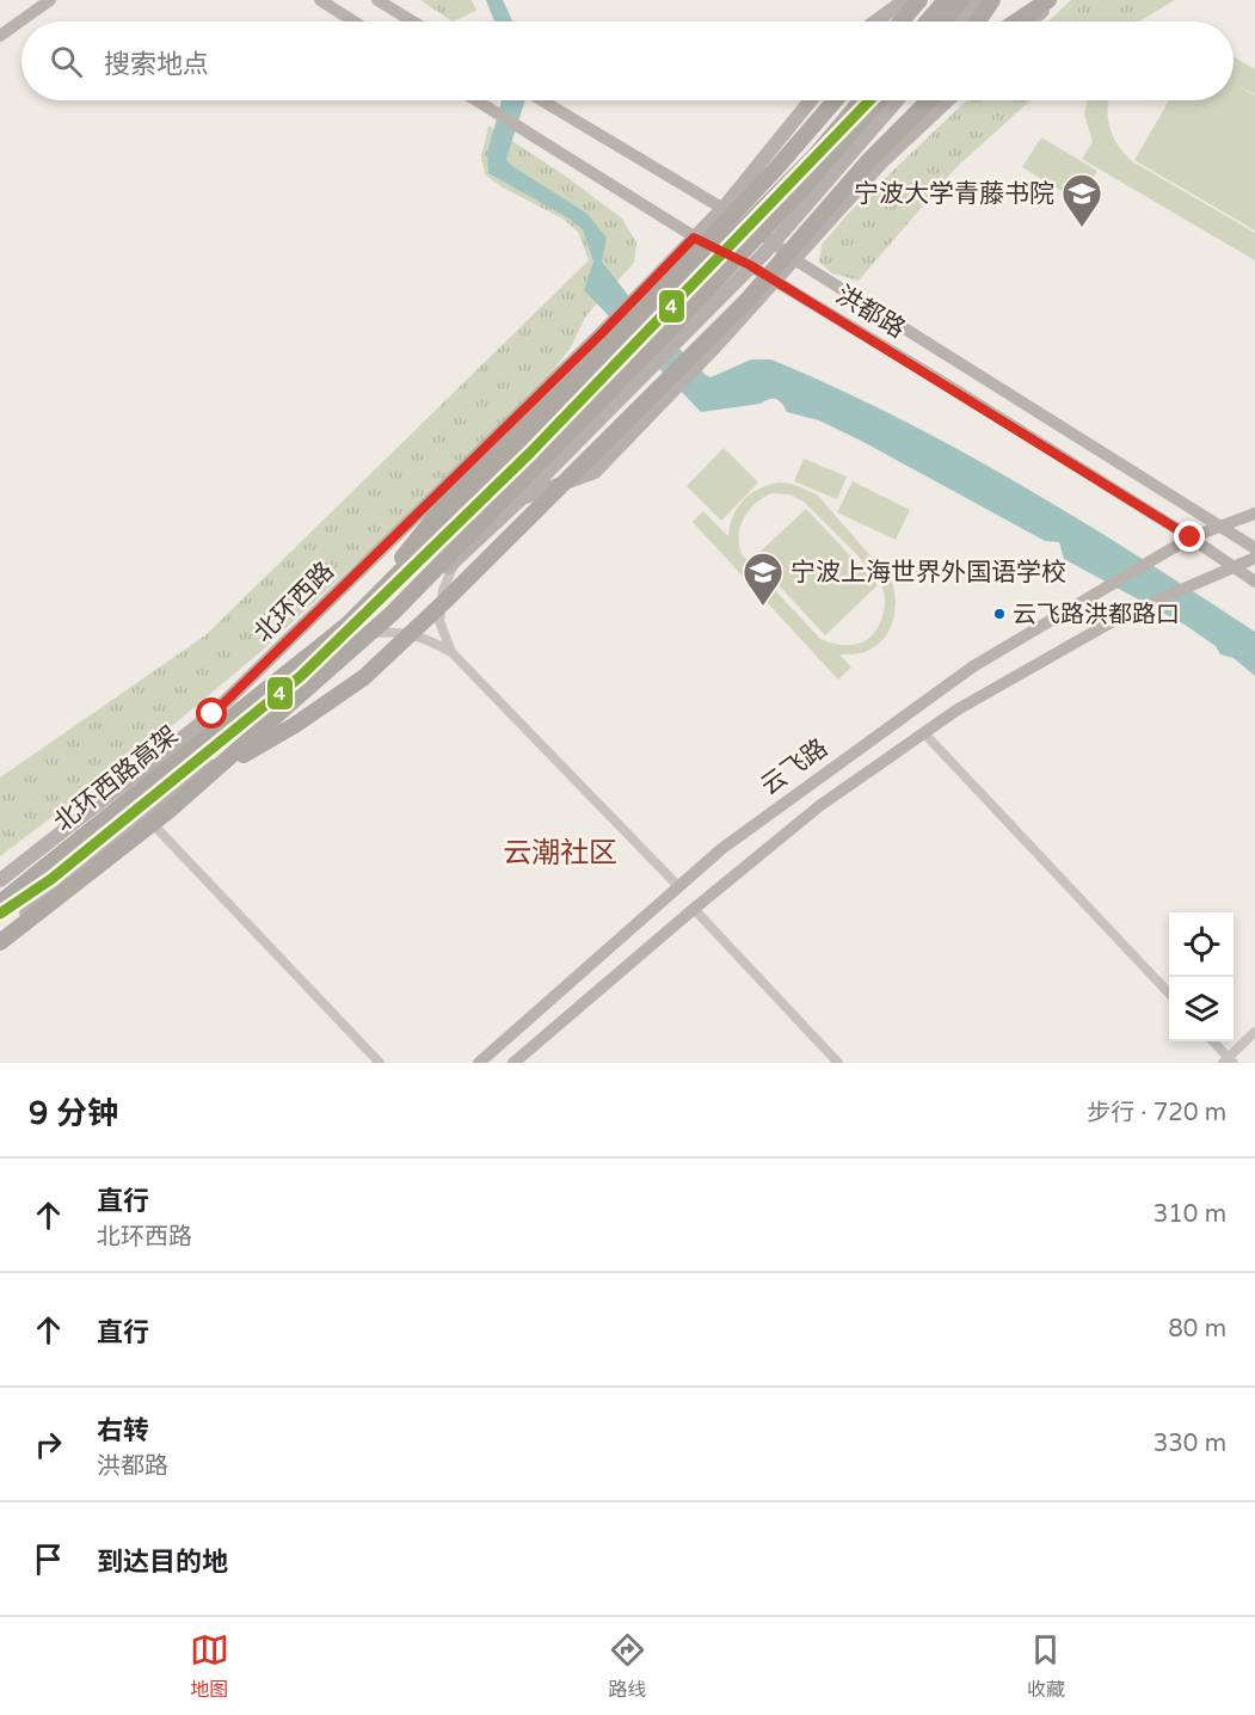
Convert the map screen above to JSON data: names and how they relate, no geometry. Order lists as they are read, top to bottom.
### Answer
{
  "streets": {
    "highway": ["北环西路高架"],
    "main road": ["洪都路", "北环西路", "云飞路"]
  },
  "crossings": [
    ["洪都路", "北环西路"],
    ["洪都路", "云飞路"]
  ],
  "districts": ["云潮社区"],
  "places": {
    "school or university": ["宁波大学青藤书院", "宁波上海世界外国语学校"],
    "other": ["云飞路洪都路口"]
  },
  "lines": ["transit line 4"],
  "page": {
    "search": "搜索地点",
    "heading": ["9 分钟", "步行 · 720 m"],
    "list": [
      ["直行", "北环西路", "310 m"],
      ["直行", "80 m"],
      ["右转", "洪都路", "330 m"],
      "到达目的地"
    ],
    "nav": ["地图", "路线", "收藏"]
  }
}
